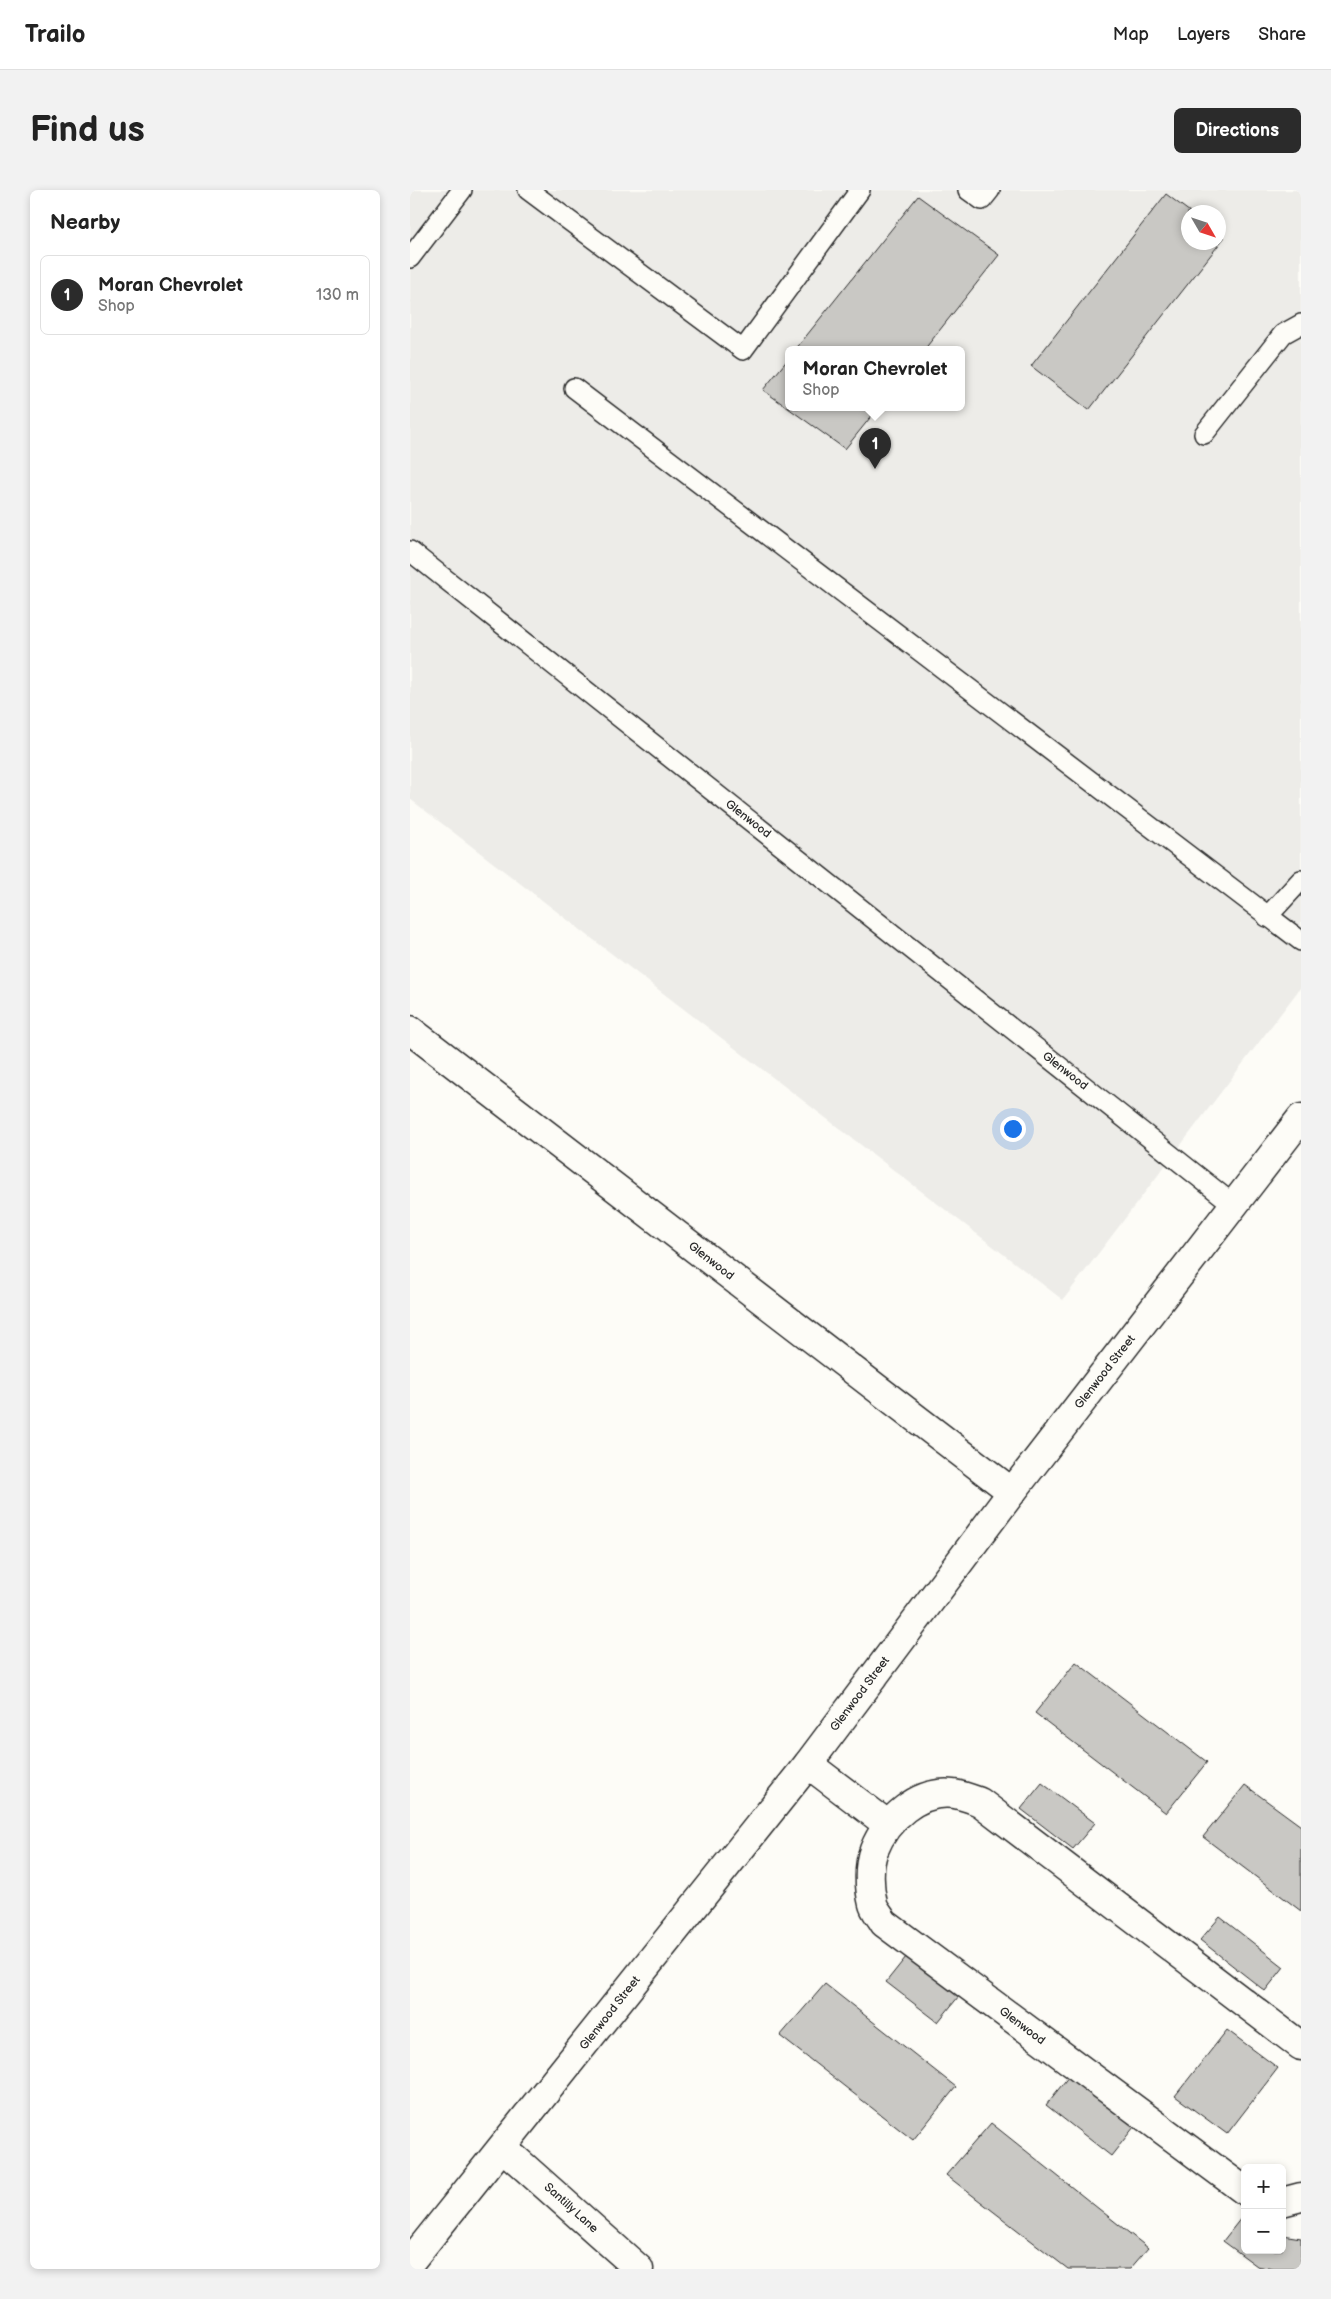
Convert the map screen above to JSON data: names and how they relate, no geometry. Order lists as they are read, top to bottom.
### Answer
{
  "streets": {
    "street": ["Glenwood", "Glenwood Street", "Santilly Lane"]
  },
  "crossings": [
    ["Glenwood", "Glenwood Street"],
    ["Glenwood Street", "Santilly Lane"]
  ],
  "north": "bottom right",
  "page": {
    "header": "Trailo",
    "nav": ["Map", "Layers", "Share"],
    "buttons": "Directions",
    "title": "Find us",
    "heading": "Nearby",
    "list": [
      {
        "mark": "1",
        "name": "Moran Chevrolet",
        "note": "Shop",
        "value": "130 m"
      }
    ],
    "popup": ["Moran Chevrolet", "Shop"],
    "pins": "1",
    "map_buttons": ["+", "−"]
  }
}
